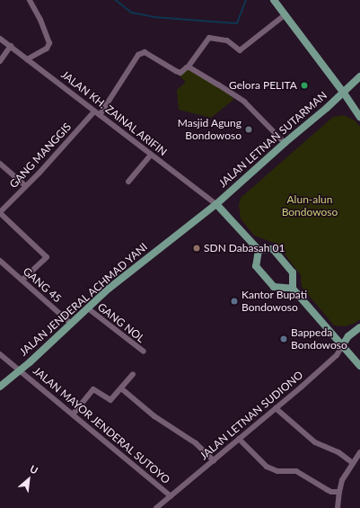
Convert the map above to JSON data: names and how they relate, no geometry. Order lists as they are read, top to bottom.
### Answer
{
  "streets": {
    "main road": ["JALAN LETNAN SUTARMAN", "JALAN JENDERAL ACHMAD YANI"],
    "street": [
      "JALAN KH. ZAINAL ARIFIN",
      "GANG MANGGIS",
      "GANG 45",
      "GANG NOL",
      "JALAN LETNAN SUDIONO",
      "JALAN MAYOR JENDERAL SUTOYO"
    ]
  },
  "crossings": [
    ["JALAN KH. ZAINAL ARIFIN", "JALAN LETNAN SUTARMAN"],
    ["JALAN KH. ZAINAL ARIFIN", "GANG MANGGIS"],
    ["JALAN KH. ZAINAL ARIFIN", "JALAN JENDERAL ACHMAD YANI"],
    ["JALAN LETNAN SUTARMAN", "JALAN JENDERAL ACHMAD YANI"],
    ["GANG 45", "JALAN JENDERAL ACHMAD YANI"],
    ["JALAN JENDERAL ACHMAD YANI", "GANG NOL"],
    ["JALAN JENDERAL ACHMAD YANI", "JALAN MAYOR JENDERAL SUTOYO"],
    ["JALAN LETNAN SUDIONO", "JALAN MAYOR JENDERAL SUTOYO"]
  ],
  "parks": ["Alun-alun Bondowoso"],
  "places": [
    "Gelora PELITA",
    "Masjid Agung Bondowoso",
    "SDN Dabasah 01",
    "Kantor Bupati Bondowoso",
    "Bappeda Bondowoso"
  ],
  "north": "top right"
}
